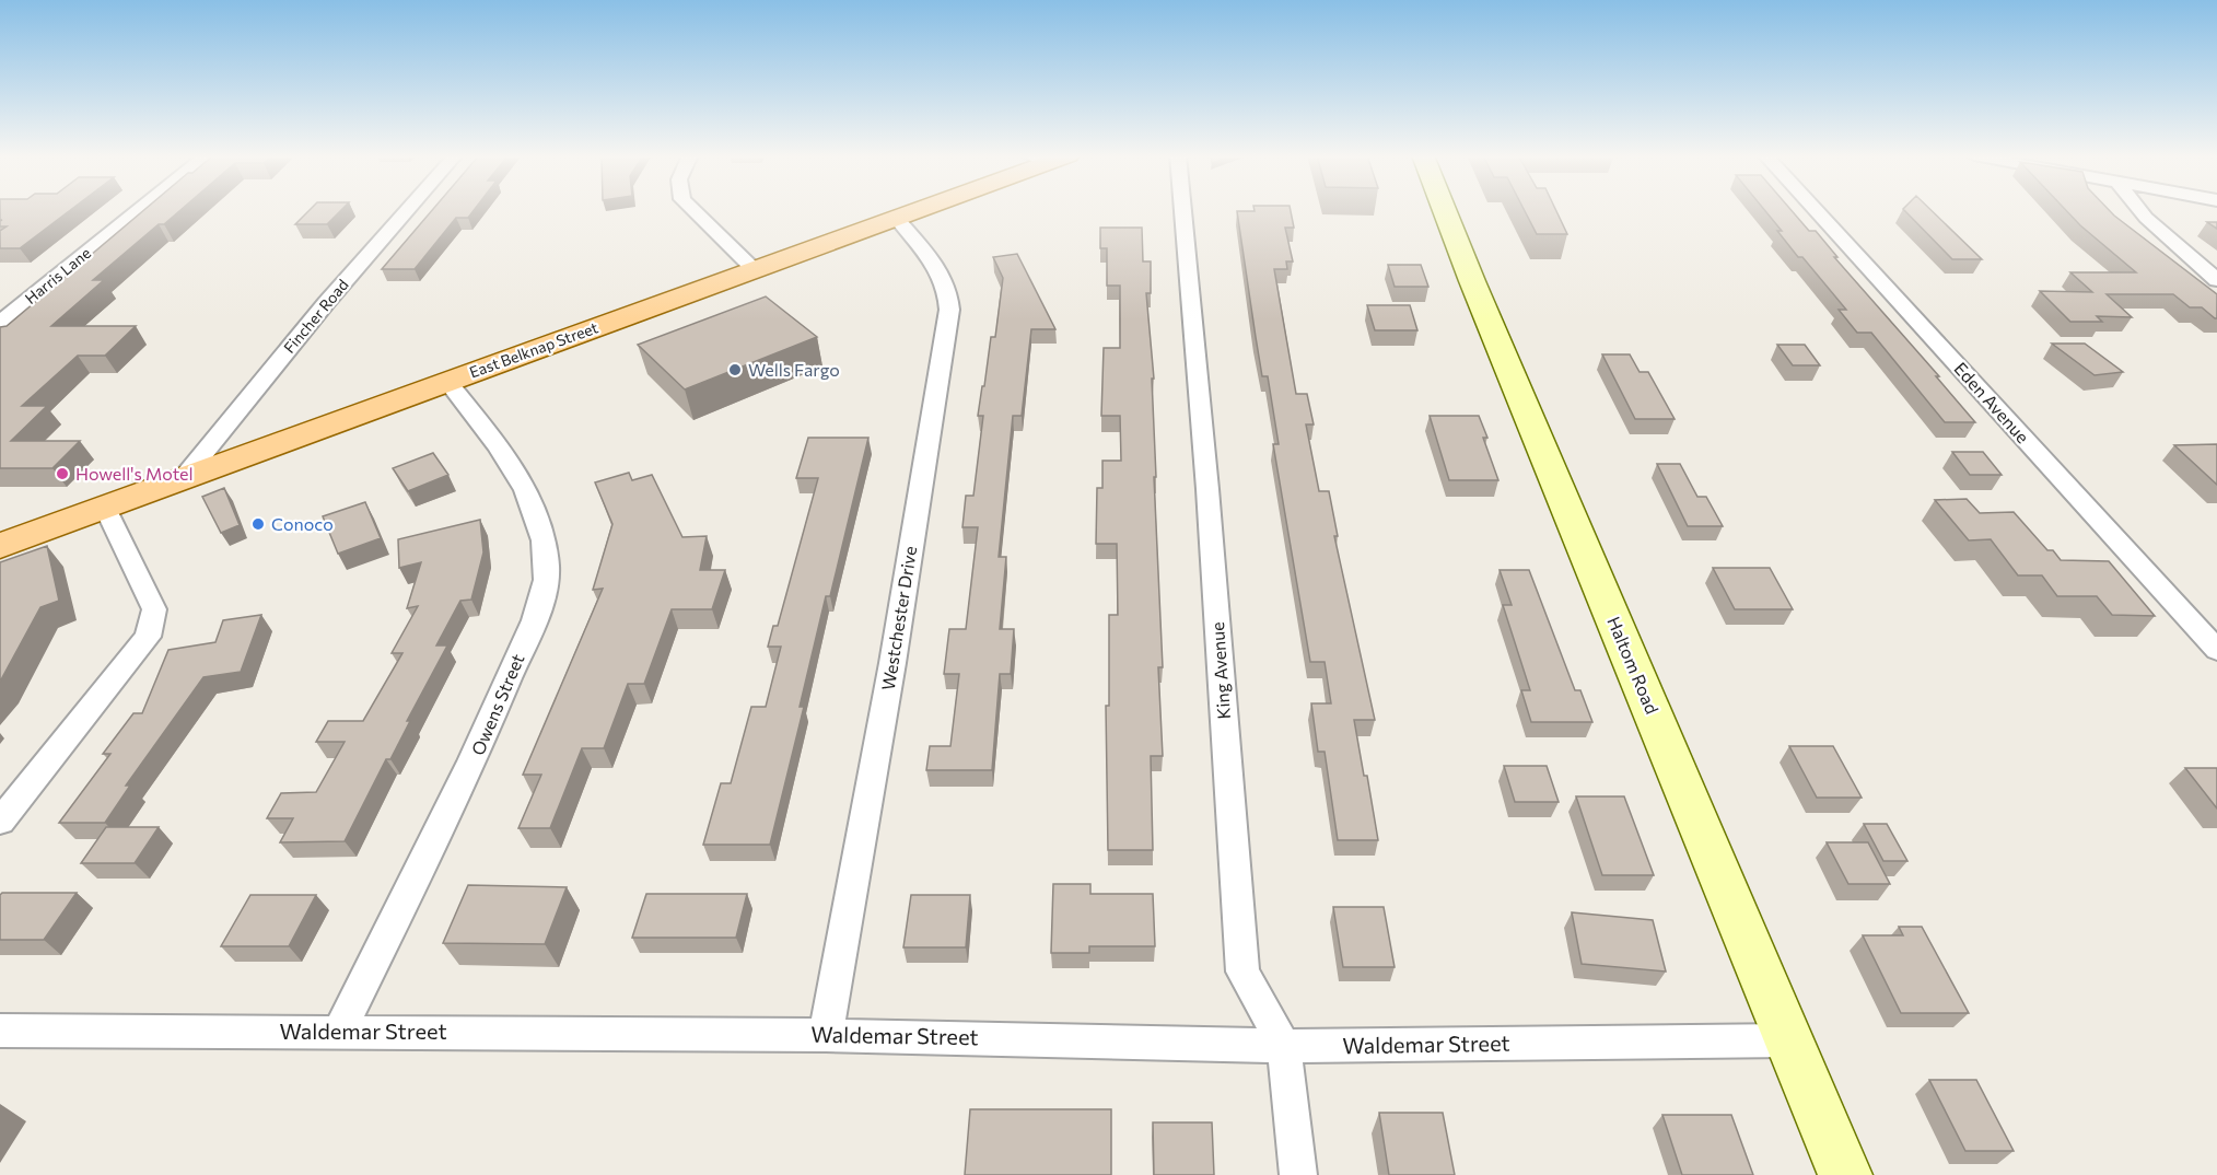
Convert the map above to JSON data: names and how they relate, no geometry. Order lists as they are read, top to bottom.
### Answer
{
  "streets": {
    "main road": ["East Belknap Street", "Haltom Road"],
    "street": [
      "Harris Lane",
      "Fincher Road",
      "Eden Avenue",
      "Westchester Drive",
      "King Avenue",
      "Owens Street",
      "Waldemar Street"
    ]
  },
  "crossings": [
    ["Fincher Road", "East Belknap Street"],
    ["East Belknap Street", "Westchester Drive"],
    ["East Belknap Street", "Owens Street"],
    ["Westchester Drive", "Waldemar Street"],
    ["Haltom Road", "Waldemar Street"],
    ["King Avenue", "Waldemar Street"],
    ["Owens Street", "Waldemar Street"]
  ],
  "places": ["Wells Fargo", "Howell's Motel", "Conoco"]
}
